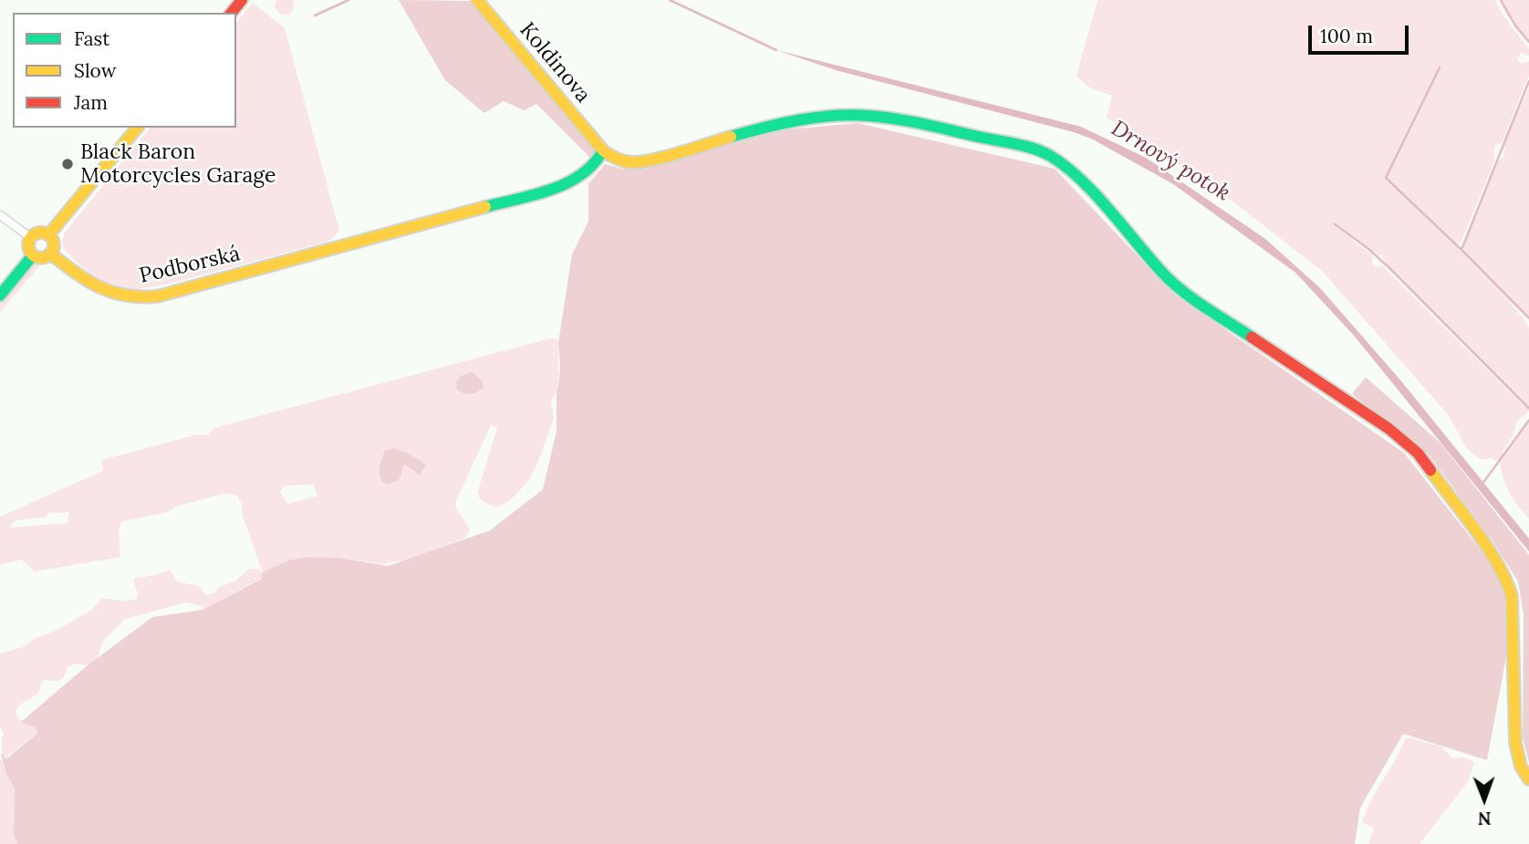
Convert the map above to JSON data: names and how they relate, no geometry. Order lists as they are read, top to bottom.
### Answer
{
  "streets": {
    "main road": ["Koldinova", "Podborská"]
  },
  "crossings": [
    ["Koldinova", "Podborská"]
  ],
  "water": ["Drnový potok"],
  "places": ["Black Baron Motorcycles Garage"],
  "legend": ["Fast", "Slow", "Jam"],
  "scale_bar": "100 m",
  "north": "bottom"
}
